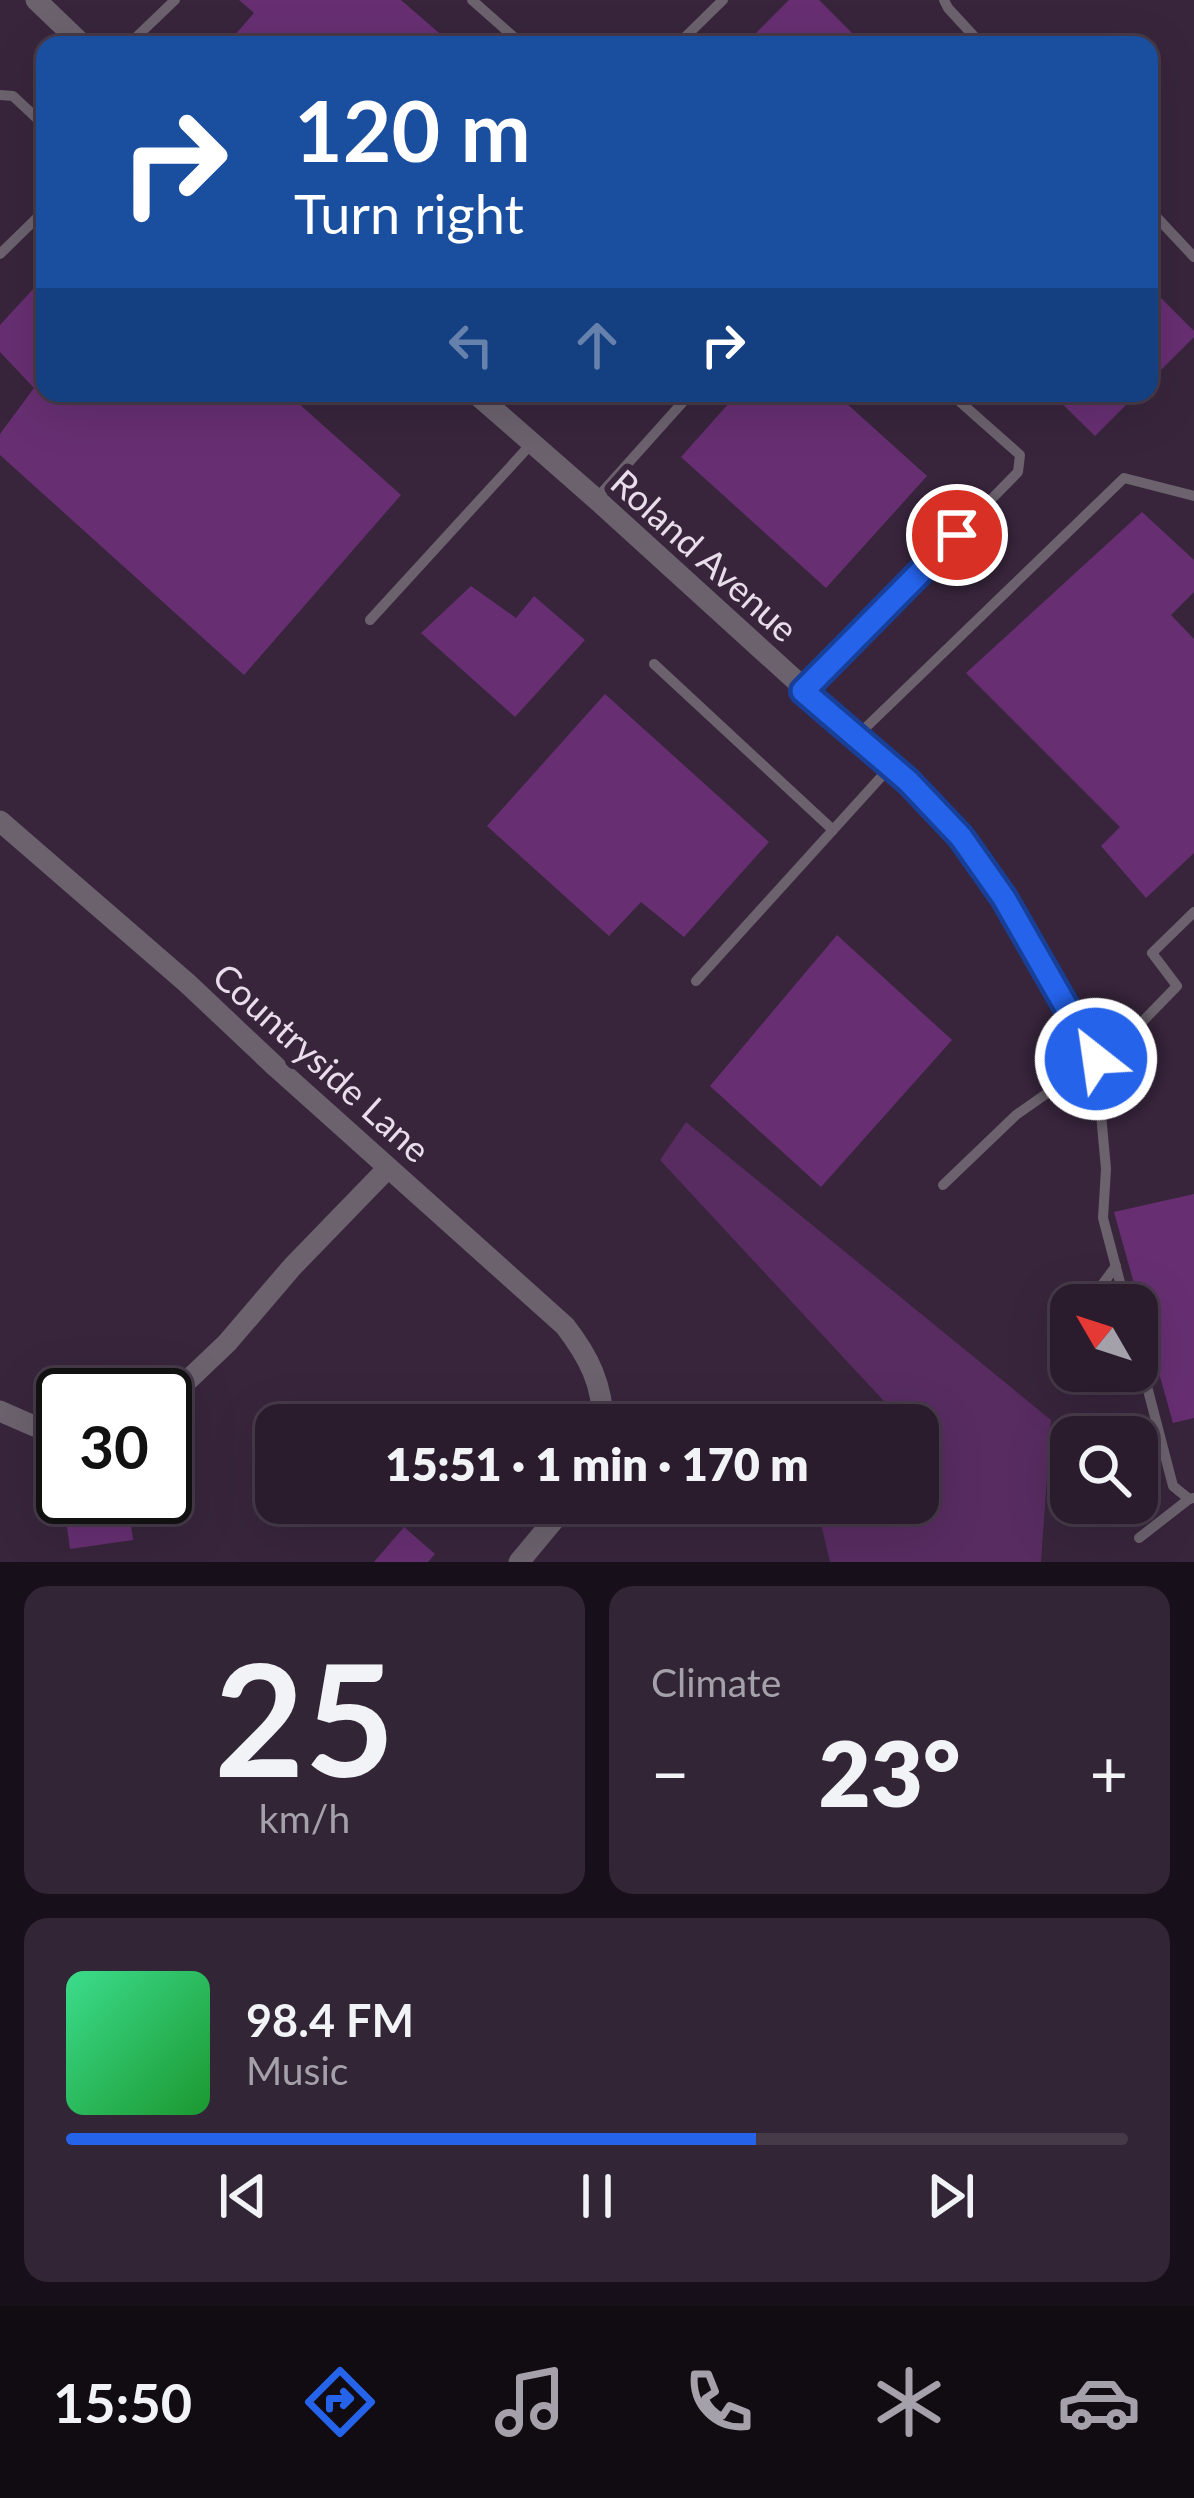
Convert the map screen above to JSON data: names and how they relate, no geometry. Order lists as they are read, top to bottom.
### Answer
{
  "streets": {
    "street": ["Roland Avenue", "Countryside Lane"]
  },
  "north": "top left",
  "page": {
    "turn": ["120 m", "Turn right"],
    "limit": "30",
    "trip": "15:51 · 1 min · 170 m",
    "tile": [
      ["25", "km/h"],
      "Climate"
    ],
    "heat": ["−", "23°", "+"],
    "song": ["98.4 FM", "Music"],
    "tabs": "15:50"
  }
}
